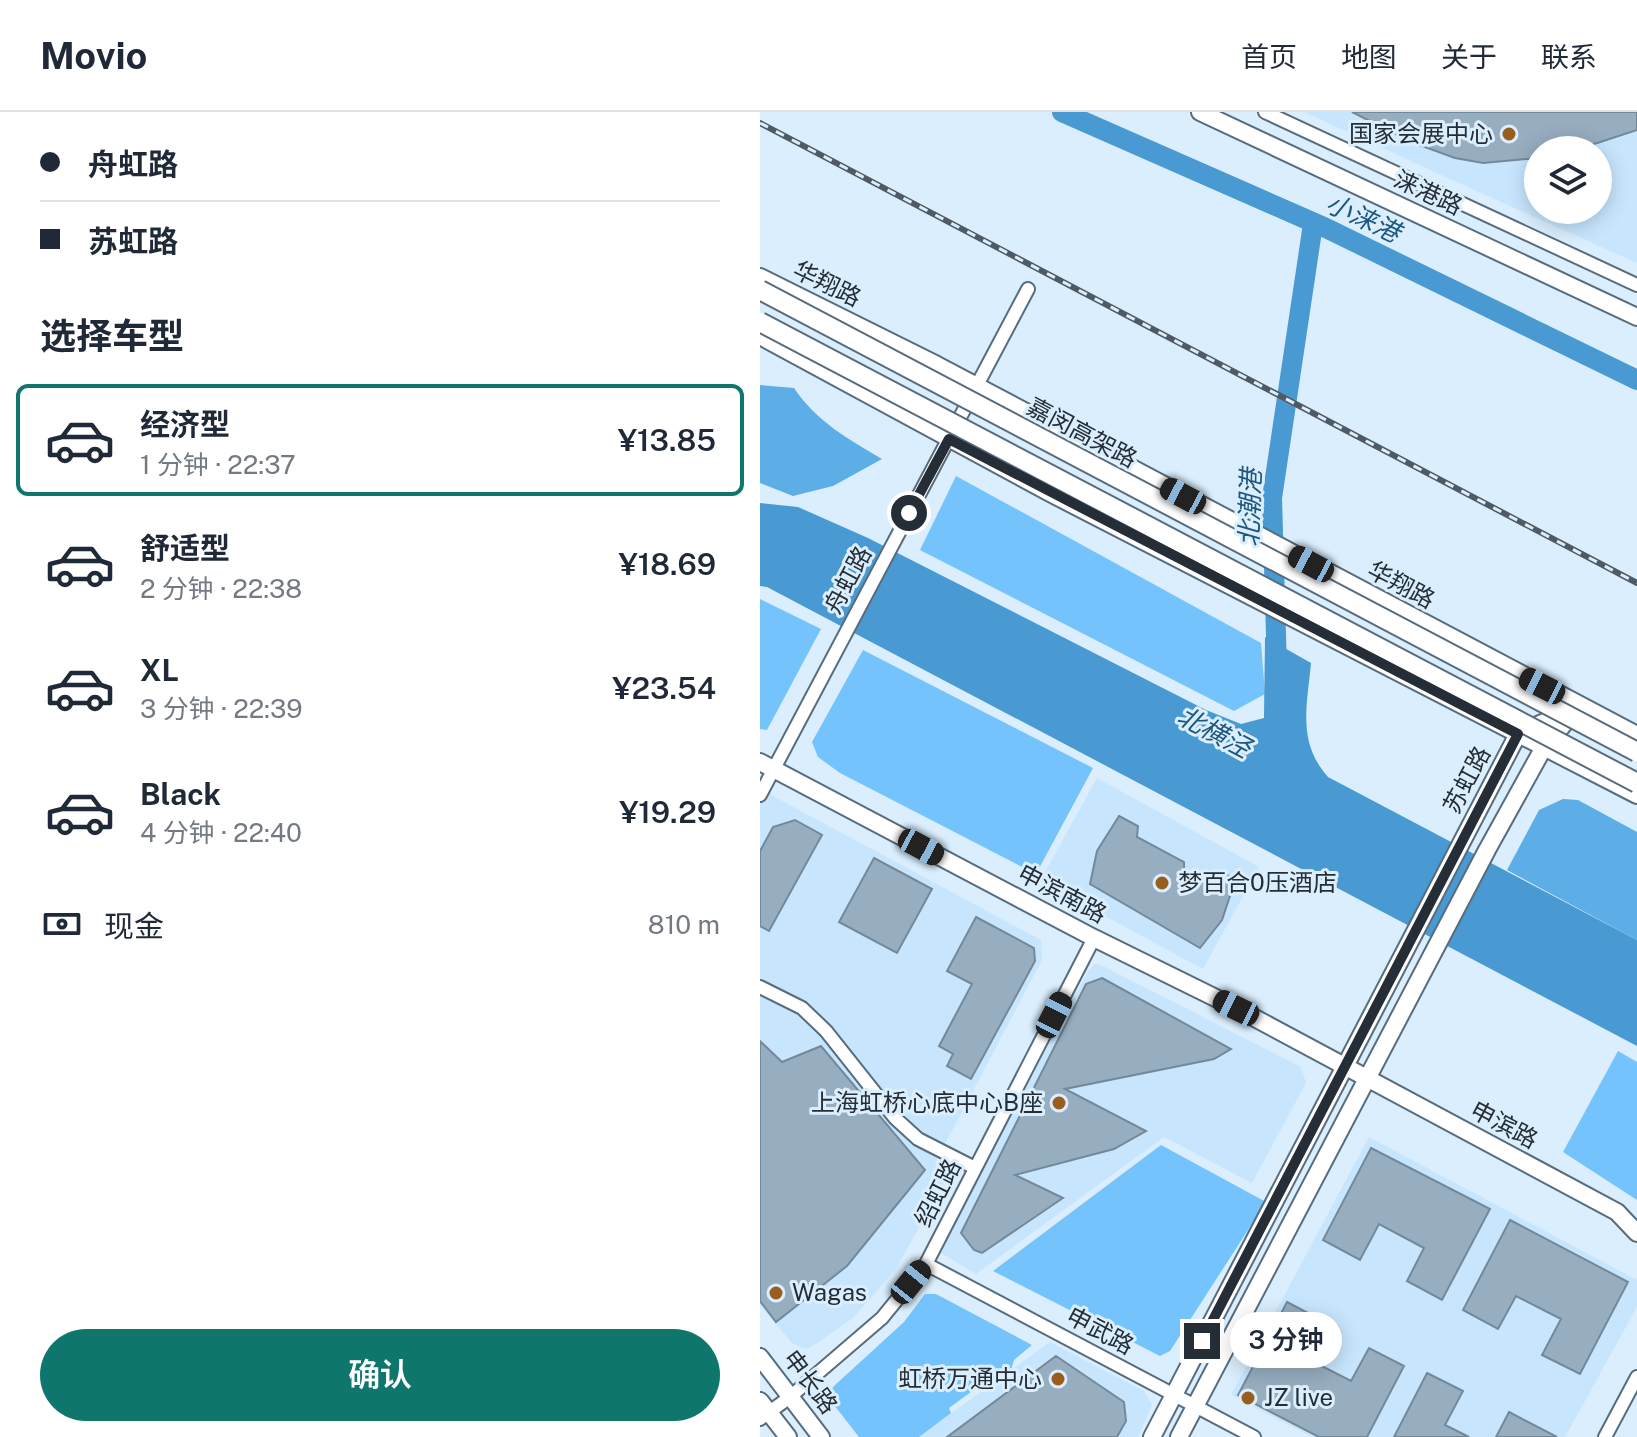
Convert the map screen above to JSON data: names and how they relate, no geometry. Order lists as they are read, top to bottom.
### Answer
{
  "streets": {
    "highway": ["嘉闵高架路"],
    "main road": [
      "涞港路",
      "华翔路",
      "苏虹路",
      "申滨南路",
      "申滨路",
      "申长路"
    ],
    "street": ["舟虹路", "绍虹路", "申武路"]
  },
  "crossings": [
    ["华翔路", "舟虹路"],
    ["华翔路", "苏虹路"],
    ["舟虹路", "申滨南路"],
    ["苏虹路", "申滨南路"],
    ["苏虹路", "申滨路"],
    ["苏虹路", "申武路"],
    ["申滨南路", "申滨路"],
    ["申滨南路", "绍虹路"],
    ["绍虹路", "申武路"],
    ["绍虹路", "申长路"]
  ],
  "water": ["小涞港", "北潮港", "北横泾"],
  "places": [
    "国家会展中心",
    "梦百合0压酒店",
    "上海虹桥心底中心B座",
    "Wagas",
    "虹桥万通中心",
    "JZ live"
  ],
  "page": {
    "header": "Movio",
    "nav": [
      "首页",
      "地图",
      "关于",
      "联系"
    ],
    "banner": ["舟虹路", "苏虹路"],
    "heading": "选择车型",
    "list": [
      {
        "name": "经济型",
        "note": "1 分钟 · 22:37",
        "value": "¥13.85"
      },
      {
        "name": "舒适型",
        "note": "2 分钟 · 22:38",
        "value": "¥18.69"
      },
      {
        "name": "XL",
        "note": "3 分钟 · 22:39",
        "value": "¥23.54"
      },
      {
        "name": "Black",
        "note": "4 分钟 · 22:40",
        "value": "¥19.29"
      }
    ],
    "pay": ["现金", "810 m"],
    "bubble": "3 分钟",
    "buttons": "确认"
  }
}
